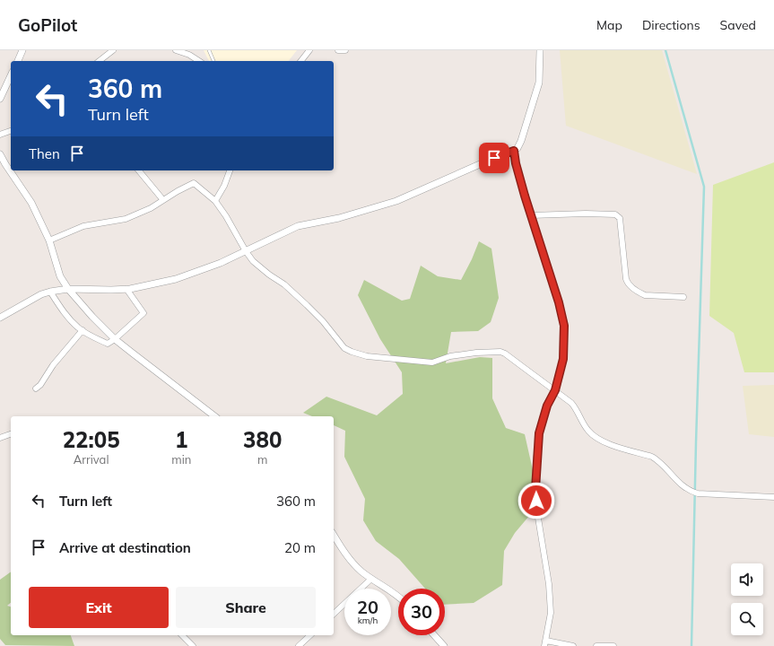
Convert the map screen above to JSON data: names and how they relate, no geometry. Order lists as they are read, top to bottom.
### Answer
{
  "page": {
    "header": "GoPilot",
    "nav": ["Map", "Directions", "Saved"],
    "turn": ["360 m", "Turn left"],
    "then": "Then",
    "eta": [
      "22:05",
      "Arrival",
      "1",
      "min",
      "380",
      "m"
    ],
    "list": [
      {
        "name": "Turn left",
        "value": "360 m"
      },
      {
        "name": "Arrive at destination",
        "value": "20 m"
      }
    ],
    "buttons": ["Exit", "Share"],
    "speed": "20 km/h",
    "limit": "30"
  }
}
